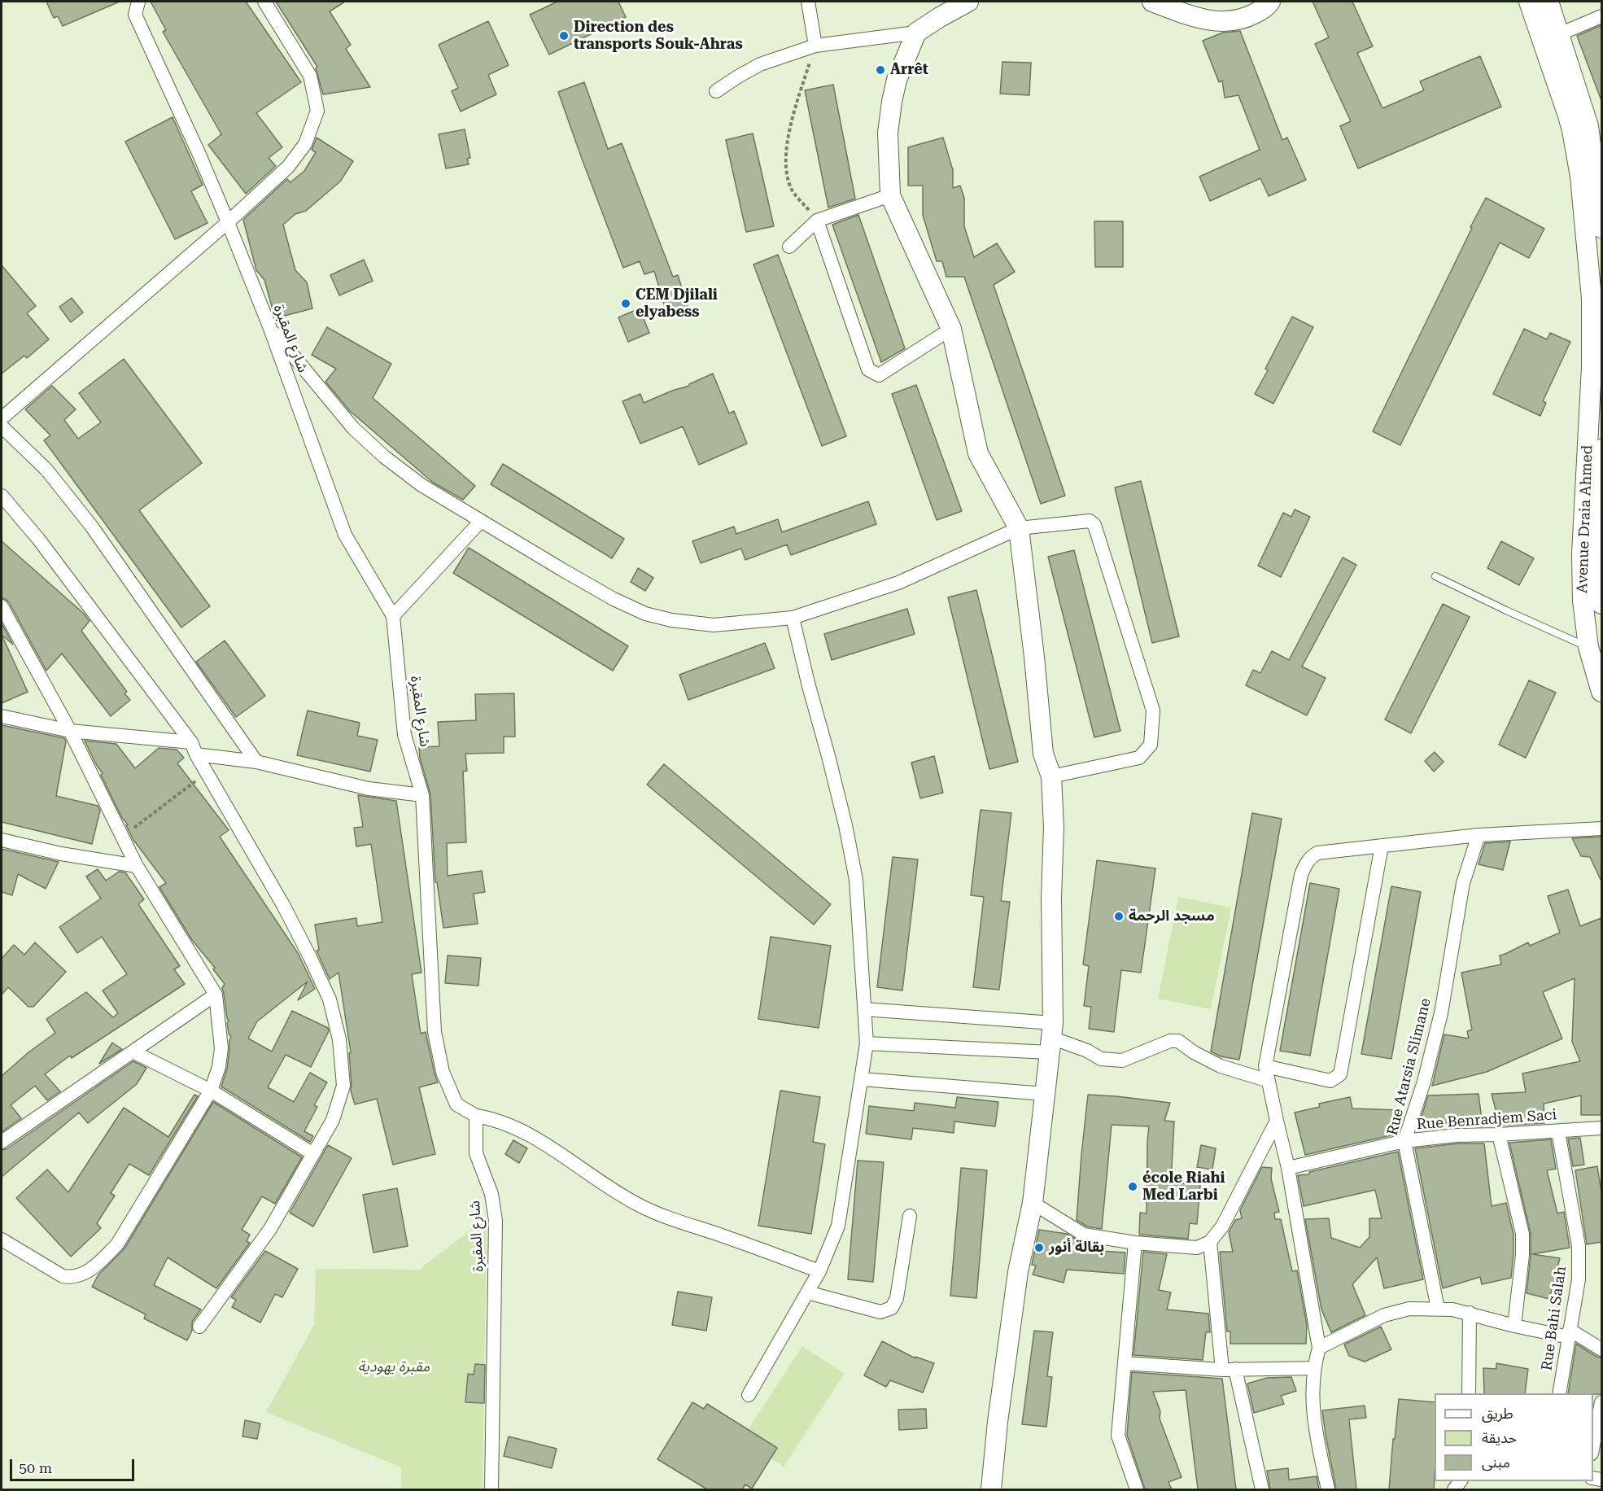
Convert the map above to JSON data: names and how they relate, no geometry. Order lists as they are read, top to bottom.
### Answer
{
  "streets": {
    "street": [
      "شارع المقبرة",
      "Avenue Draia Ahmed",
      "Rue Atarsia Slimane",
      "Rue Benradjem Saci",
      "Rue Bahi Salah"
    ]
  },
  "crossings": [
    ["Rue Atarsia Slimane", "Rue Benradjem Saci"],
    ["Rue Benradjem Saci", "Rue Bahi Salah"]
  ],
  "parks": ["مقبرة يهودية"],
  "places": [
    "Direction des transports Souk-Ahras",
    "Arrêt",
    "CEM Djilali elyabess",
    "مسجد الرحمة",
    "école Riahi Med Larbi",
    "بقالة أنور"
  ],
  "legend": ["طريق", "حديقة", "مبنى"],
  "scale_bar": "50 m"
}
